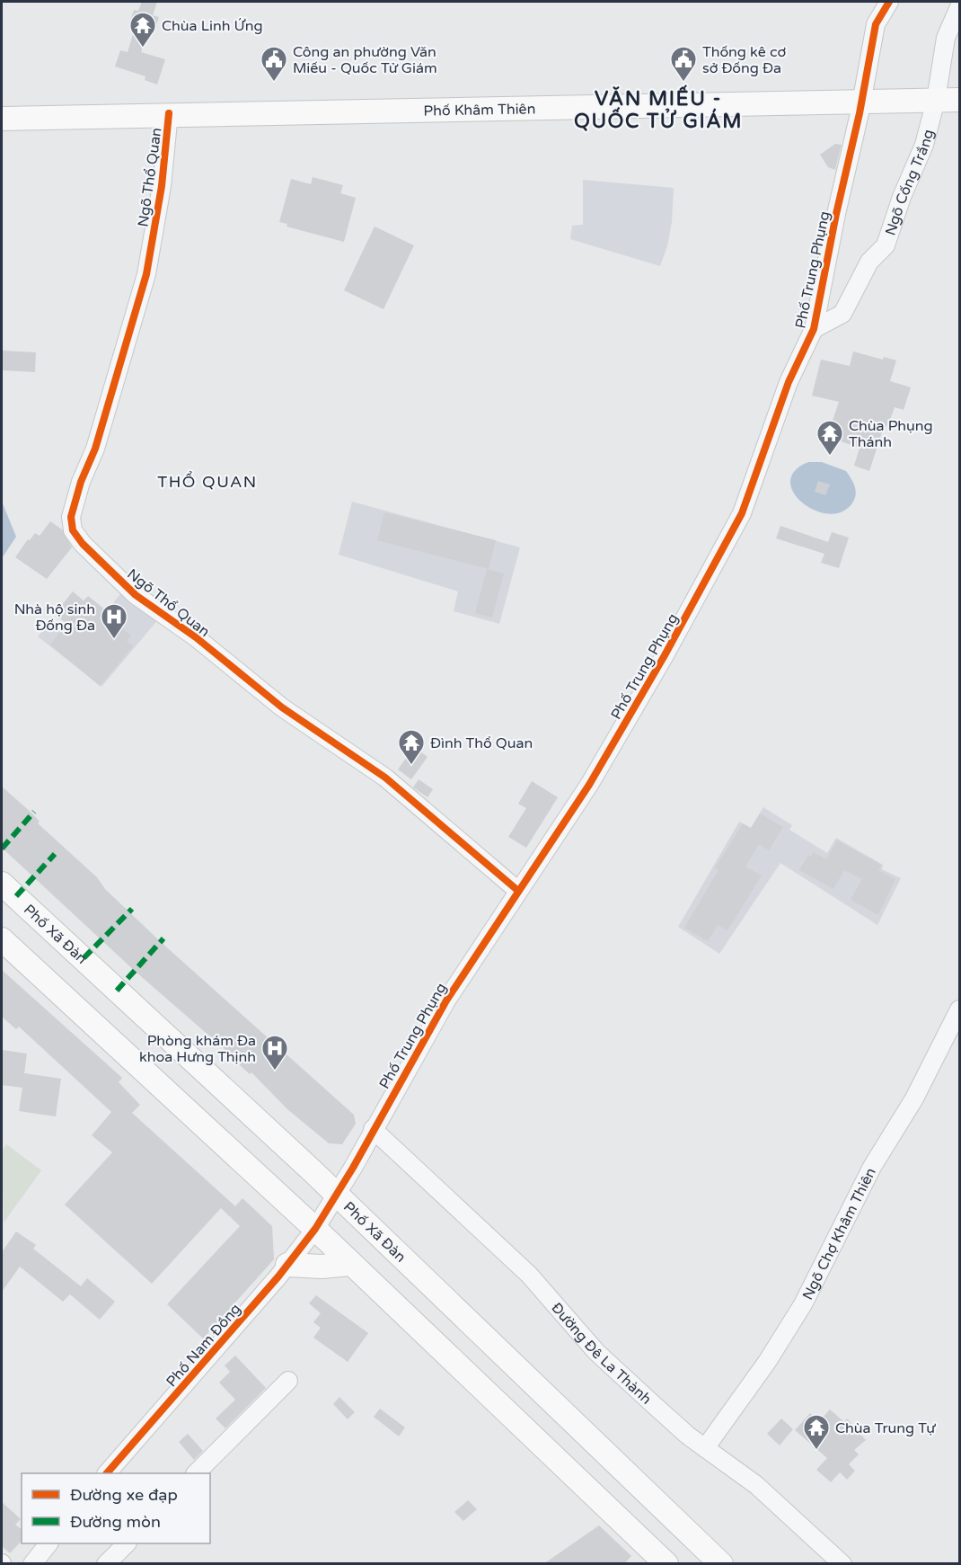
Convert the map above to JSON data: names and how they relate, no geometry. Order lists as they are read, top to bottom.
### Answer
{
  "streets": {
    "main road": ["Phố Khâm Thiên", "Phố Xã Đàn"],
    "street": [
      "Ngõ Thổ Quan",
      "Ngõ Cống Trắng",
      "Phố Trung Phụng",
      "Ngõ Chợ Khâm Thiên",
      "Phố Nam Đồng",
      "Đường Đê La Thành"
    ]
  },
  "crossings": [
    ["Phố Khâm Thiên", "Ngõ Thổ Quan"],
    ["Phố Khâm Thiên", "Ngõ Cống Trắng"],
    ["Phố Khâm Thiên", "Phố Trung Phụng"],
    ["Ngõ Thổ Quan", "Phố Trung Phụng"],
    ["Ngõ Cống Trắng", "Phố Trung Phụng"],
    ["Phố Trung Phụng", "Phố Xã Đàn"],
    ["Phố Trung Phụng", "Phố Nam Đồng"],
    ["Phố Trung Phụng", "Đường Đê La Thành"],
    ["Ngõ Chợ Khâm Thiên", "Đường Đê La Thành"]
  ],
  "districts": ["VĂN MIẾU - QUỐC TỬ GIÁM", "THỔ QUAN"],
  "places": {
    "temple": [
      "Chùa Linh Ứng",
      "Chùa Phụng Thánh",
      "Đình Thổ Quan",
      "Chùa Trung Tự"
    ],
    "public building": ["Công an phường Văn Miếu - Quốc Tử Giám", "Thống kê cơ sở Đống Đa"],
    "hospital": ["Nhà hộ sinh Đống Đa", "Phòng khám Đa khoa Hưng Thịnh"]
  },
  "legend": ["Đường xe đạp", "Đường mòn"]
}
